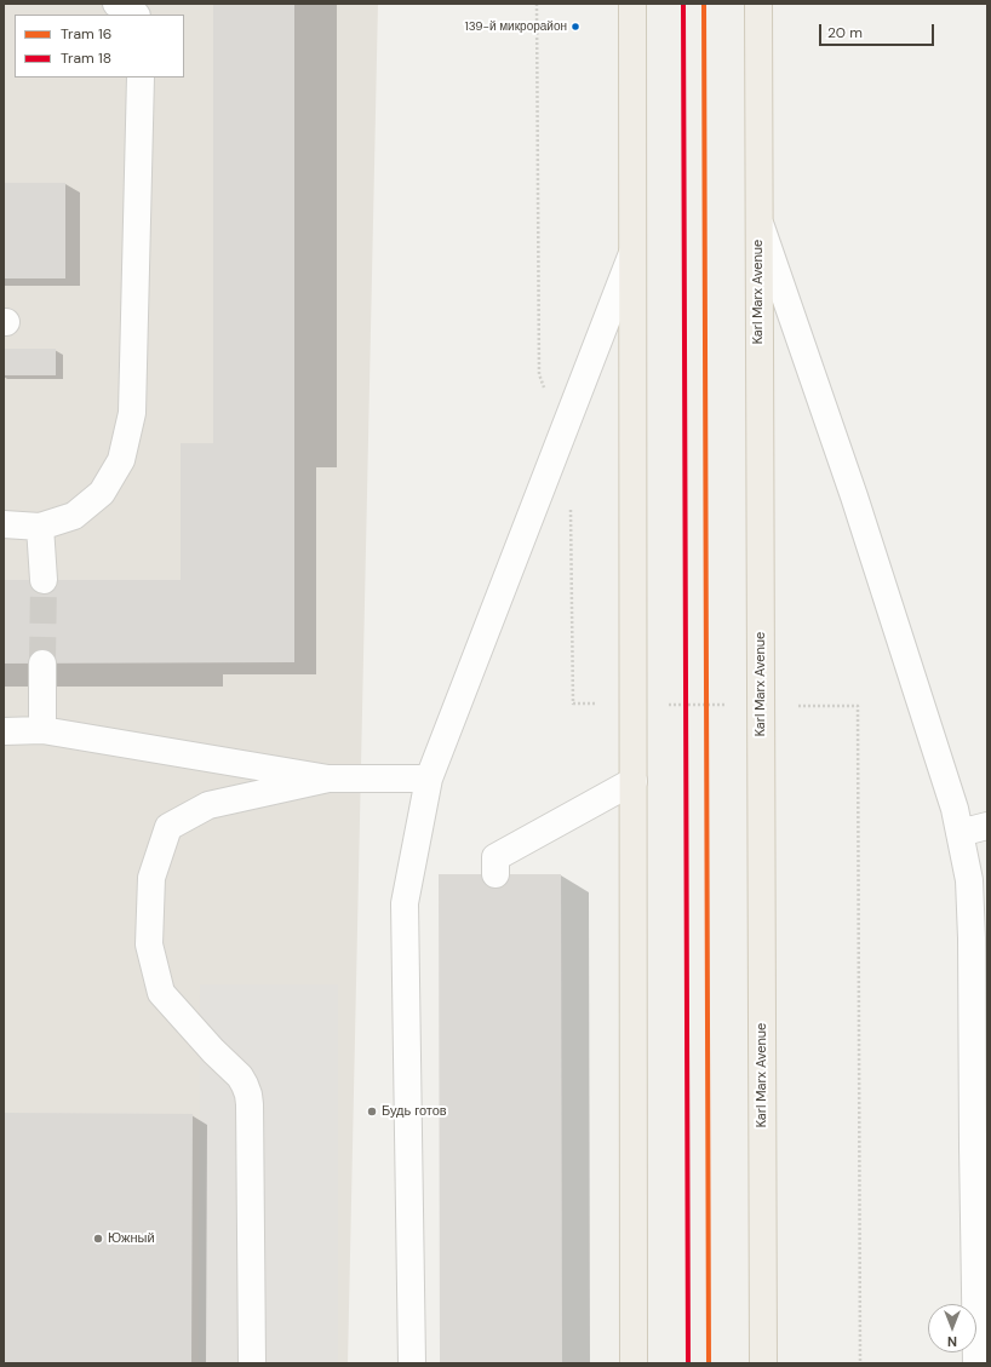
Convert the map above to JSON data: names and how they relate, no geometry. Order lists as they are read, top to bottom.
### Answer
{
  "streets": {
    "main road": ["Karl Marx Avenue"]
  },
  "places": ["139-й микрорайон", "Будь готов", "Южный"],
  "lines": ["tram line 16", "tram line 18"],
  "legend": ["Tram 16", "Tram 18"],
  "scale_bar": "20 m",
  "north": "bottom"
}
